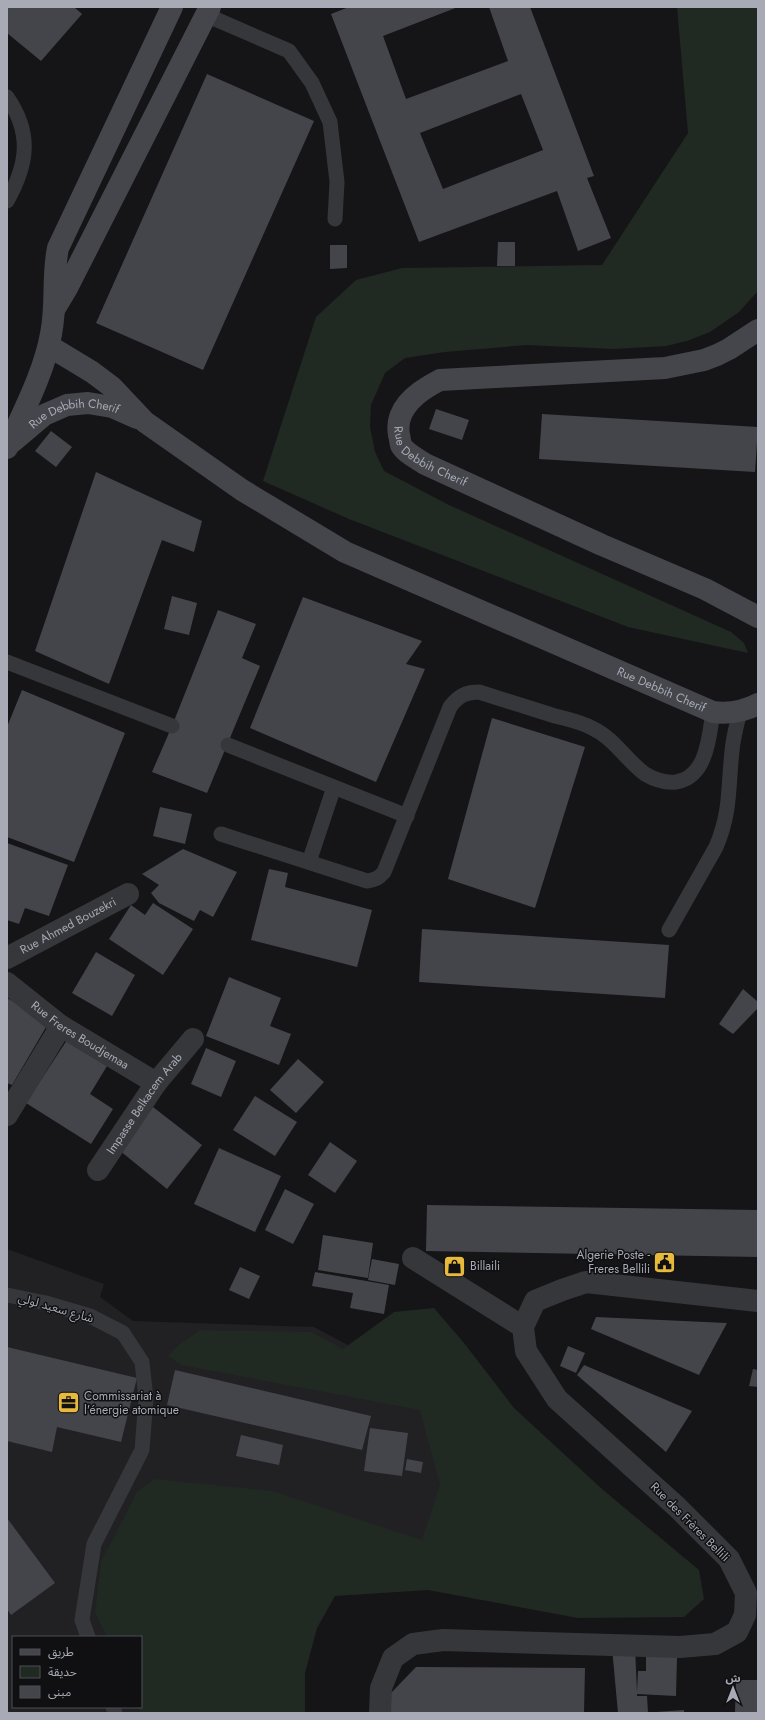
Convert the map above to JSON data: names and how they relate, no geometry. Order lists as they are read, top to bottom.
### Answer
{
  "streets": {
    "street": [
      "Rue Debbih Cherif",
      "Rue Ahmed Bouzekri",
      "Rue Freres Boudjemaa",
      "Impasse Belkacem Arab",
      "Rue des Frères Bellili"
    ],
    "lane": ["شارع سعيد لولي"]
  },
  "crossings": [
    ["Rue Freres Boudjemaa", "Impasse Belkacem Arab"]
  ],
  "places": {
    "public building": ["Algerie Poste - Freres Bellili"],
    "shop": ["Billaili"],
    "office": ["Commissariat à l'énergie atomique"]
  },
  "legend": ["طريق", "حديقة", "مبنى"],
  "north": "top"
}
